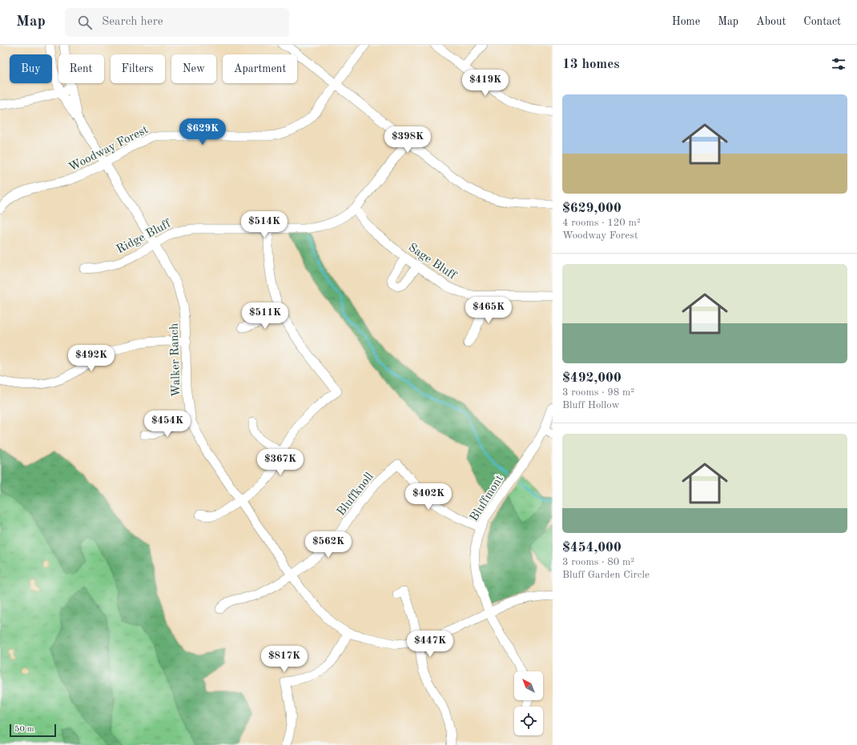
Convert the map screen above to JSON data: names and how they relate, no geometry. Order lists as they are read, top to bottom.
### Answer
{
  "streets": {
    "street": [
      "Woodway Forest",
      "Ridge Bluff",
      "Sage Bluff",
      "Walker Ranch",
      "Bluffknoll",
      "Bluffmont"
    ]
  },
  "crossings": [
    ["Woodway Forest", "Walker Ranch"],
    ["Ridge Bluff", "Sage Bluff"],
    ["Ridge Bluff", "Walker Ranch"],
    ["Walker Ranch", "Bluffknoll"],
    ["Walker Ranch", "Bluffmont"],
    ["Bluffknoll", "Bluffmont"]
  ],
  "scale_bar": "50 m",
  "north": "top left",
  "page": {
    "header": "Map",
    "search": "Search here",
    "nav": [
      "Home",
      "Map",
      "About",
      "Contact"
    ],
    "heading": "13 homes",
    "chip": [
      "Buy",
      "Rent",
      "Filters",
      "New",
      "Apartment"
    ],
    "price": [
      "$419K",
      "$629K",
      "$398K",
      "$514K",
      "$465K",
      "$511K",
      "$492K",
      "$454K",
      "$367K",
      "$402K",
      "$562K",
      "$447K",
      "$817K"
    ],
    "list": [
      {
        "name": "$629,000",
        "note": "4 rooms · 120 m² · Woodway Forest"
      },
      {
        "name": "$492,000",
        "note": "3 rooms · 98 m² · Bluff Hollow"
      },
      {
        "name": "$454,000",
        "note": "3 rooms · 80 m² · Bluff Garden Circle"
      }
    ],
    "scale": "50 m"
  }
}
